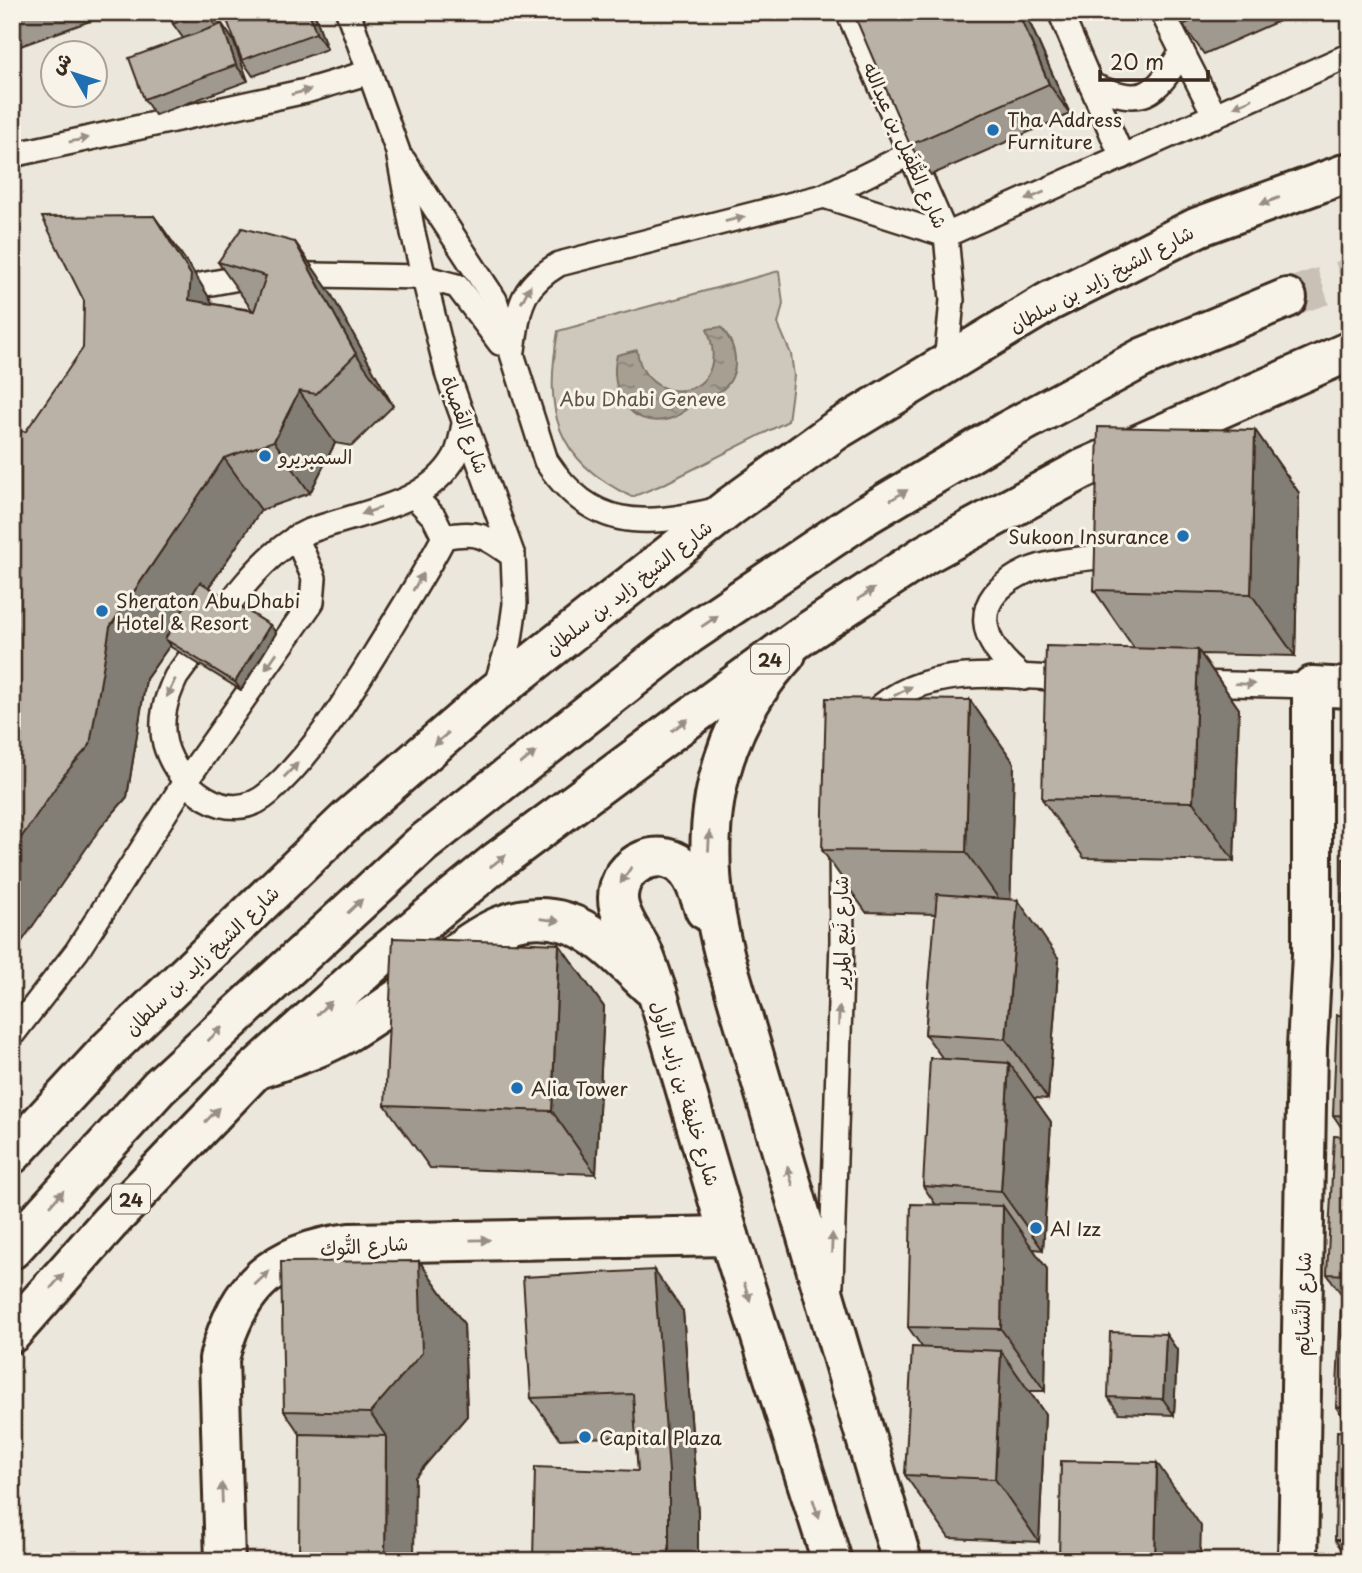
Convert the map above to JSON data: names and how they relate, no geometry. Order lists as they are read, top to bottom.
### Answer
{
  "streets": {
    "main road": [
      "شارع الشيخ زايد بن سلطان",
      "24",
      "شارع خليفة بن زايد الأول",
      "شارع التُّوك",
      "شارع النَّسَائِم"
    ],
    "lane": ["شارع الطُّفَيل بن عبدالله", "شارع القَصباة", "شارع نَبع المرِير"]
  },
  "crossings": [
    ["شارع الطُّفَيل بن عبدالله", "شارع الشيخ زايد بن سلطان"],
    ["شارع الشيخ زايد بن سلطان", "شارع القَصباة"],
    ["24", "شارع خليفة بن زايد الأول"],
    ["شارع خليفة بن زايد الأول", "شارع التُّوك"]
  ],
  "one_way": ["شارع نَبع المرِير"],
  "parks": ["Abu Dhabi Geneve"],
  "places": [
    "Tha Address Furniture",
    "السمبريرو",
    "Sukoon Insurance",
    "Sheraton Abu Dhabi Hotel & Resort",
    "Alia Tower",
    "Al Izz",
    "Capital Plaza"
  ],
  "scale_bar": "20 m",
  "north": "top left"
}
